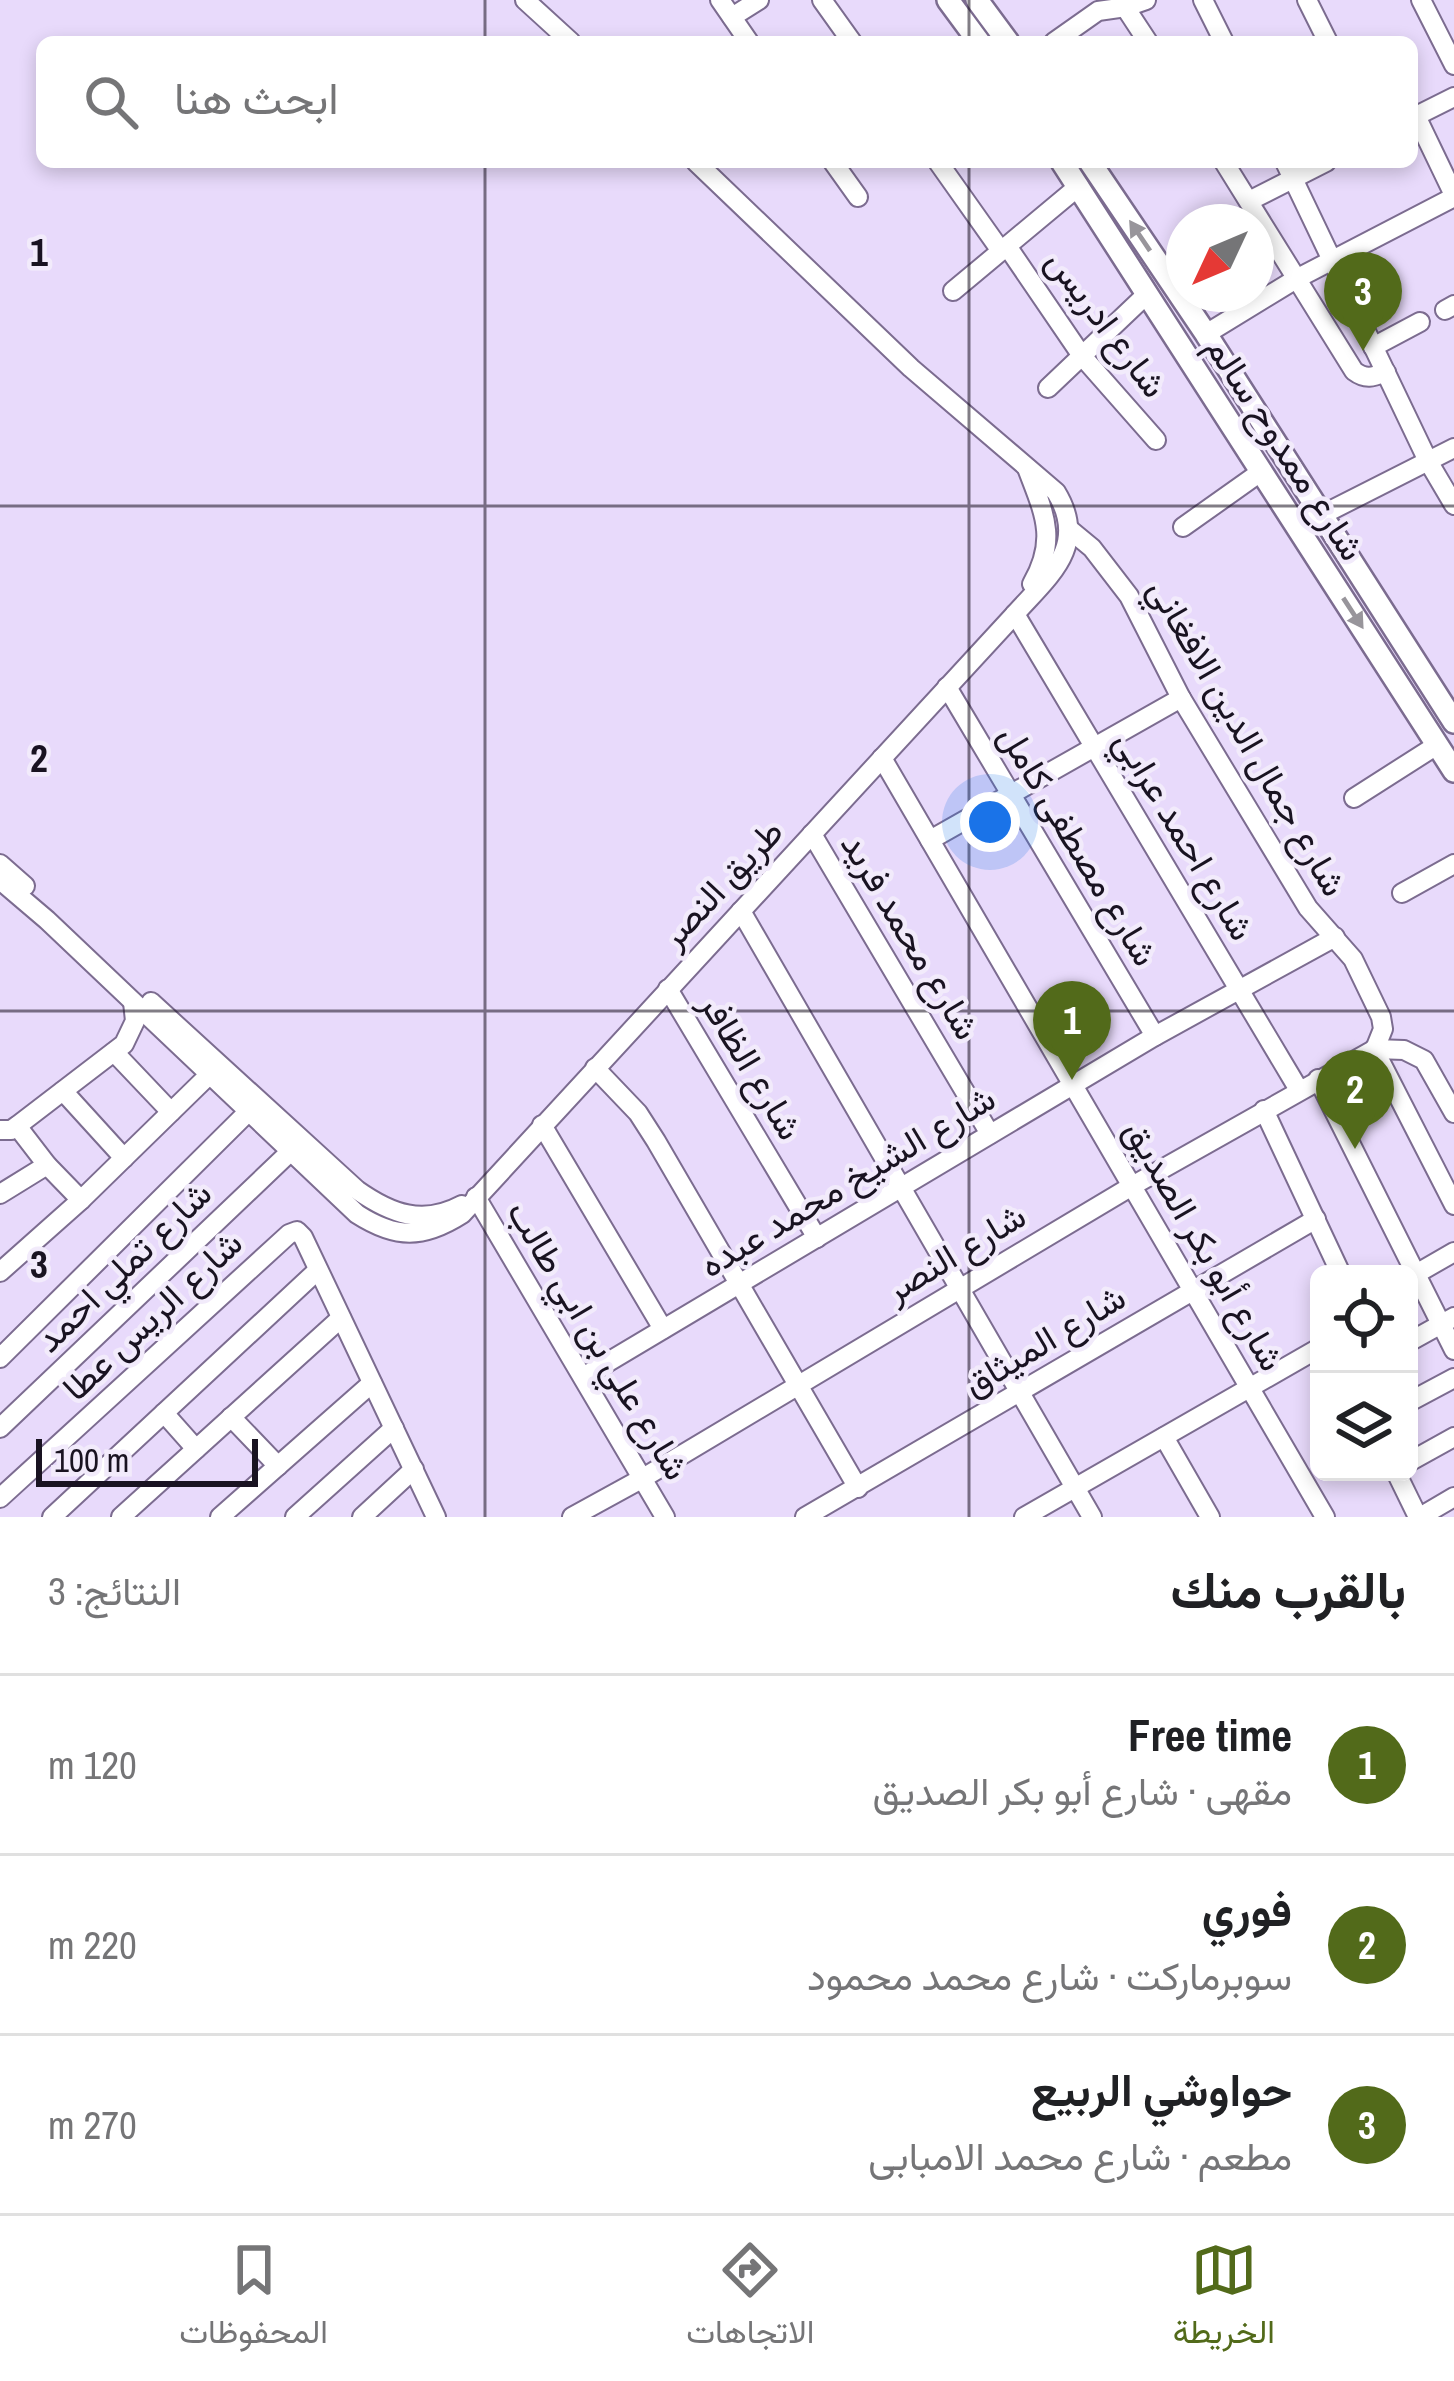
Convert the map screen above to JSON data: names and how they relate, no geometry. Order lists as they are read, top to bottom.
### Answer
{
  "streets": {
    "main road": ["شارع ممدوح سالم"],
    "street": [
      "شارع ادريس",
      "شارع جمال الدين الافغاني",
      "شارع احمد عرابي",
      "شارع مصطفى كامل",
      "طريق النصر",
      "شارع محمد فريد",
      "شارع الظافر",
      "شارع الشيخ محمد عبده",
      "شارع أبو بكر الصديق",
      "شارع النصر",
      "شارع تملي احمد",
      "شارع الريس عطا",
      "شارع علي بن ابي طالب",
      "شارع الميثاق"
    ]
  },
  "crossings": [
    ["شارع جمال الدين الافغاني", "شارع الشيخ محمد عبده"],
    ["شارع جمال الدين الافغاني", "شارع النصر"],
    ["شارع احمد عرابي", "طريق النصر"],
    ["شارع احمد عرابي", "شارع الشيخ محمد عبده"],
    ["شارع احمد عرابي", "شارع النصر"],
    ["شارع مصطفى كامل", "طريق النصر"],
    ["شارع مصطفى كامل", "شارع الشيخ محمد عبده"],
    ["طريق النصر", "شارع محمد فريد"],
    ["طريق النصر", "شارع الظافر"],
    ["طريق النصر", "شارع أبو بكر الصديق"],
    ["طريق النصر", "شارع تملي احمد"],
    ["طريق النصر", "شارع علي بن ابي طالب"],
    ["شارع محمد فريد", "شارع الشيخ محمد عبده"],
    ["شارع الظافر", "شارع الشيخ محمد عبده"],
    ["شارع الشيخ محمد عبده", "شارع أبو بكر الصديق"],
    ["شارع الشيخ محمد عبده", "شارع علي بن ابي طالب"],
    ["شارع أبو بكر الصديق", "شارع النصر"],
    ["شارع أبو بكر الصديق", "شارع الميثاق"],
    ["شارع النصر", "شارع علي بن ابي طالب"]
  ],
  "scale_bar": "100 m",
  "north": "bottom left",
  "page": {
    "search": "ابحث هنا",
    "pins": ["3", "1", "2"],
    "scale": "100 m",
    "heading": ["بالقرب منك", "النتائج: 3"],
    "list": [
      {
        "mark": "1",
        "name": "Free time",
        "note": "مقهى · شارع أبو بكر الصديق",
        "value": "120 m"
      },
      {
        "mark": "2",
        "name": "فوري",
        "note": "سوبرماركت · شارع محمد محمود",
        "value": "220 m"
      },
      {
        "mark": "3",
        "name": "حواوشي الربيع",
        "note": "مطعم · شارع محمد الامبابى",
        "value": "270 m"
      }
    ],
    "nav": ["الخريطة", "الاتجاهات", "المحفوظات"]
  },
  "grid": {
    "rows": ["1", "2", "3"]
  }
}
